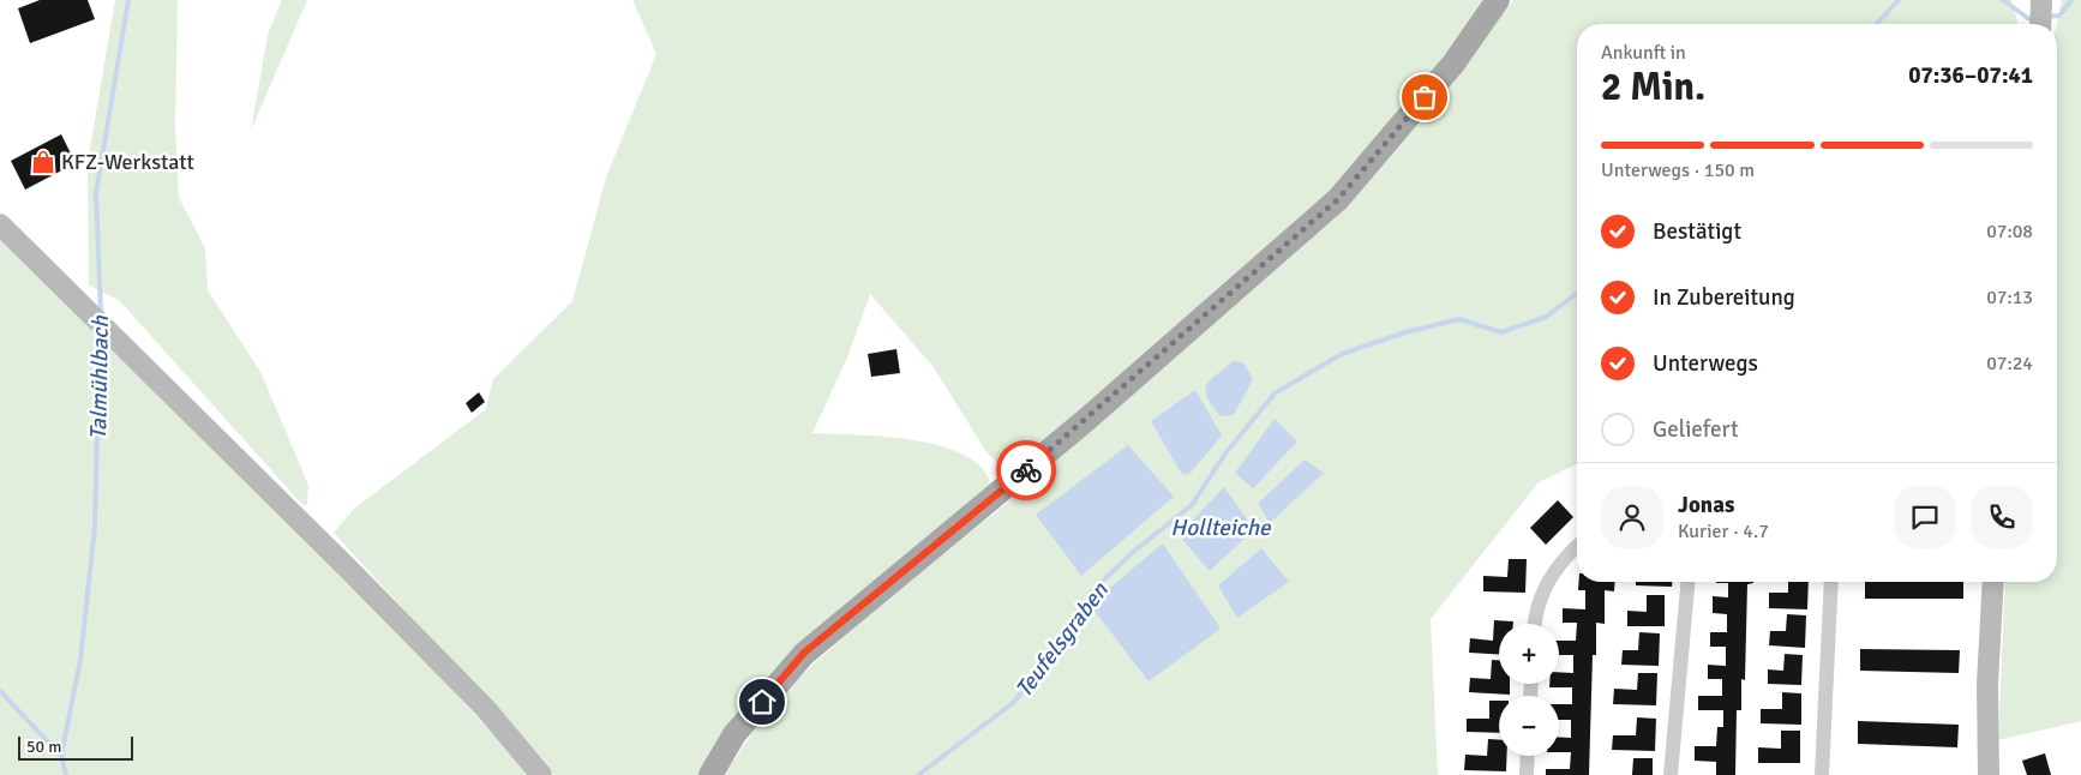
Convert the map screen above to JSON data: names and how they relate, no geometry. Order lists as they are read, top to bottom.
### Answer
{
  "water": ["Talmühlbach", "Hollteiche", "Teufelsgraben"],
  "places": {
    "shop": ["KFZ-Werkstatt"]
  },
  "scale_bar": "50 m",
  "page": {
    "heading": ["2 Min.", "Ankunft in", "07:36–07:41"],
    "panel": ["Jonas", "Kurier · 4.7"],
    "bar": "Unterwegs · 150 m",
    "list": [
      ["Bestätigt", "07:08"],
      ["In Zubereitung", "07:13"],
      ["Unterwegs", "07:24"],
      "Geliefert"
    ],
    "map_buttons": ["+", "−"],
    "scale": "50 m"
  }
}
